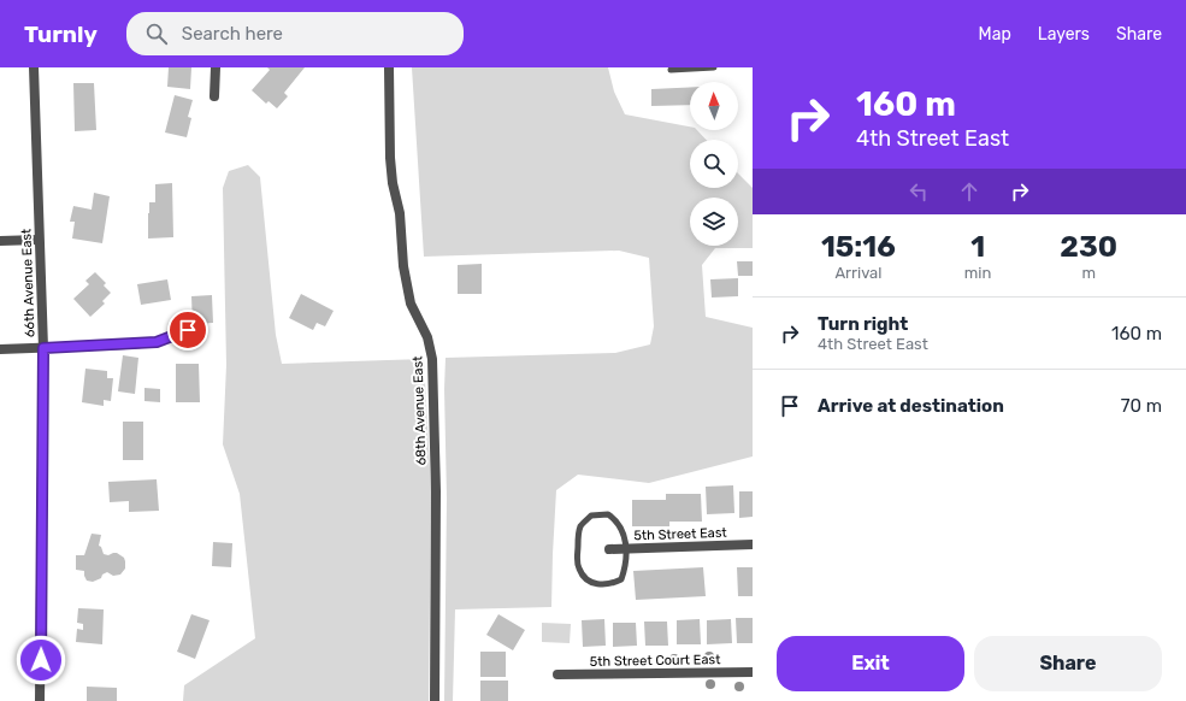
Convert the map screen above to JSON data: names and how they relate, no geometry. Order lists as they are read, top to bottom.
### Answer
{
  "streets": {
    "street": [
      "66th Avenue East",
      "68th Avenue East",
      "5th Street East",
      "5th Street Court East"
    ]
  },
  "north": "top",
  "page": {
    "header": "Turnly",
    "search": "Search here",
    "nav": ["Map", "Layers", "Share"],
    "turn": ["160 m", "4th Street East"],
    "eta": [
      "15:16",
      "Arrival",
      "1",
      "min",
      "230",
      "m"
    ],
    "list": [
      {
        "name": "Turn right",
        "note": "4th Street East",
        "value": "160 m"
      },
      {
        "name": "Arrive at destination",
        "value": "70 m"
      }
    ],
    "buttons": ["Exit", "Share"]
  }
}
